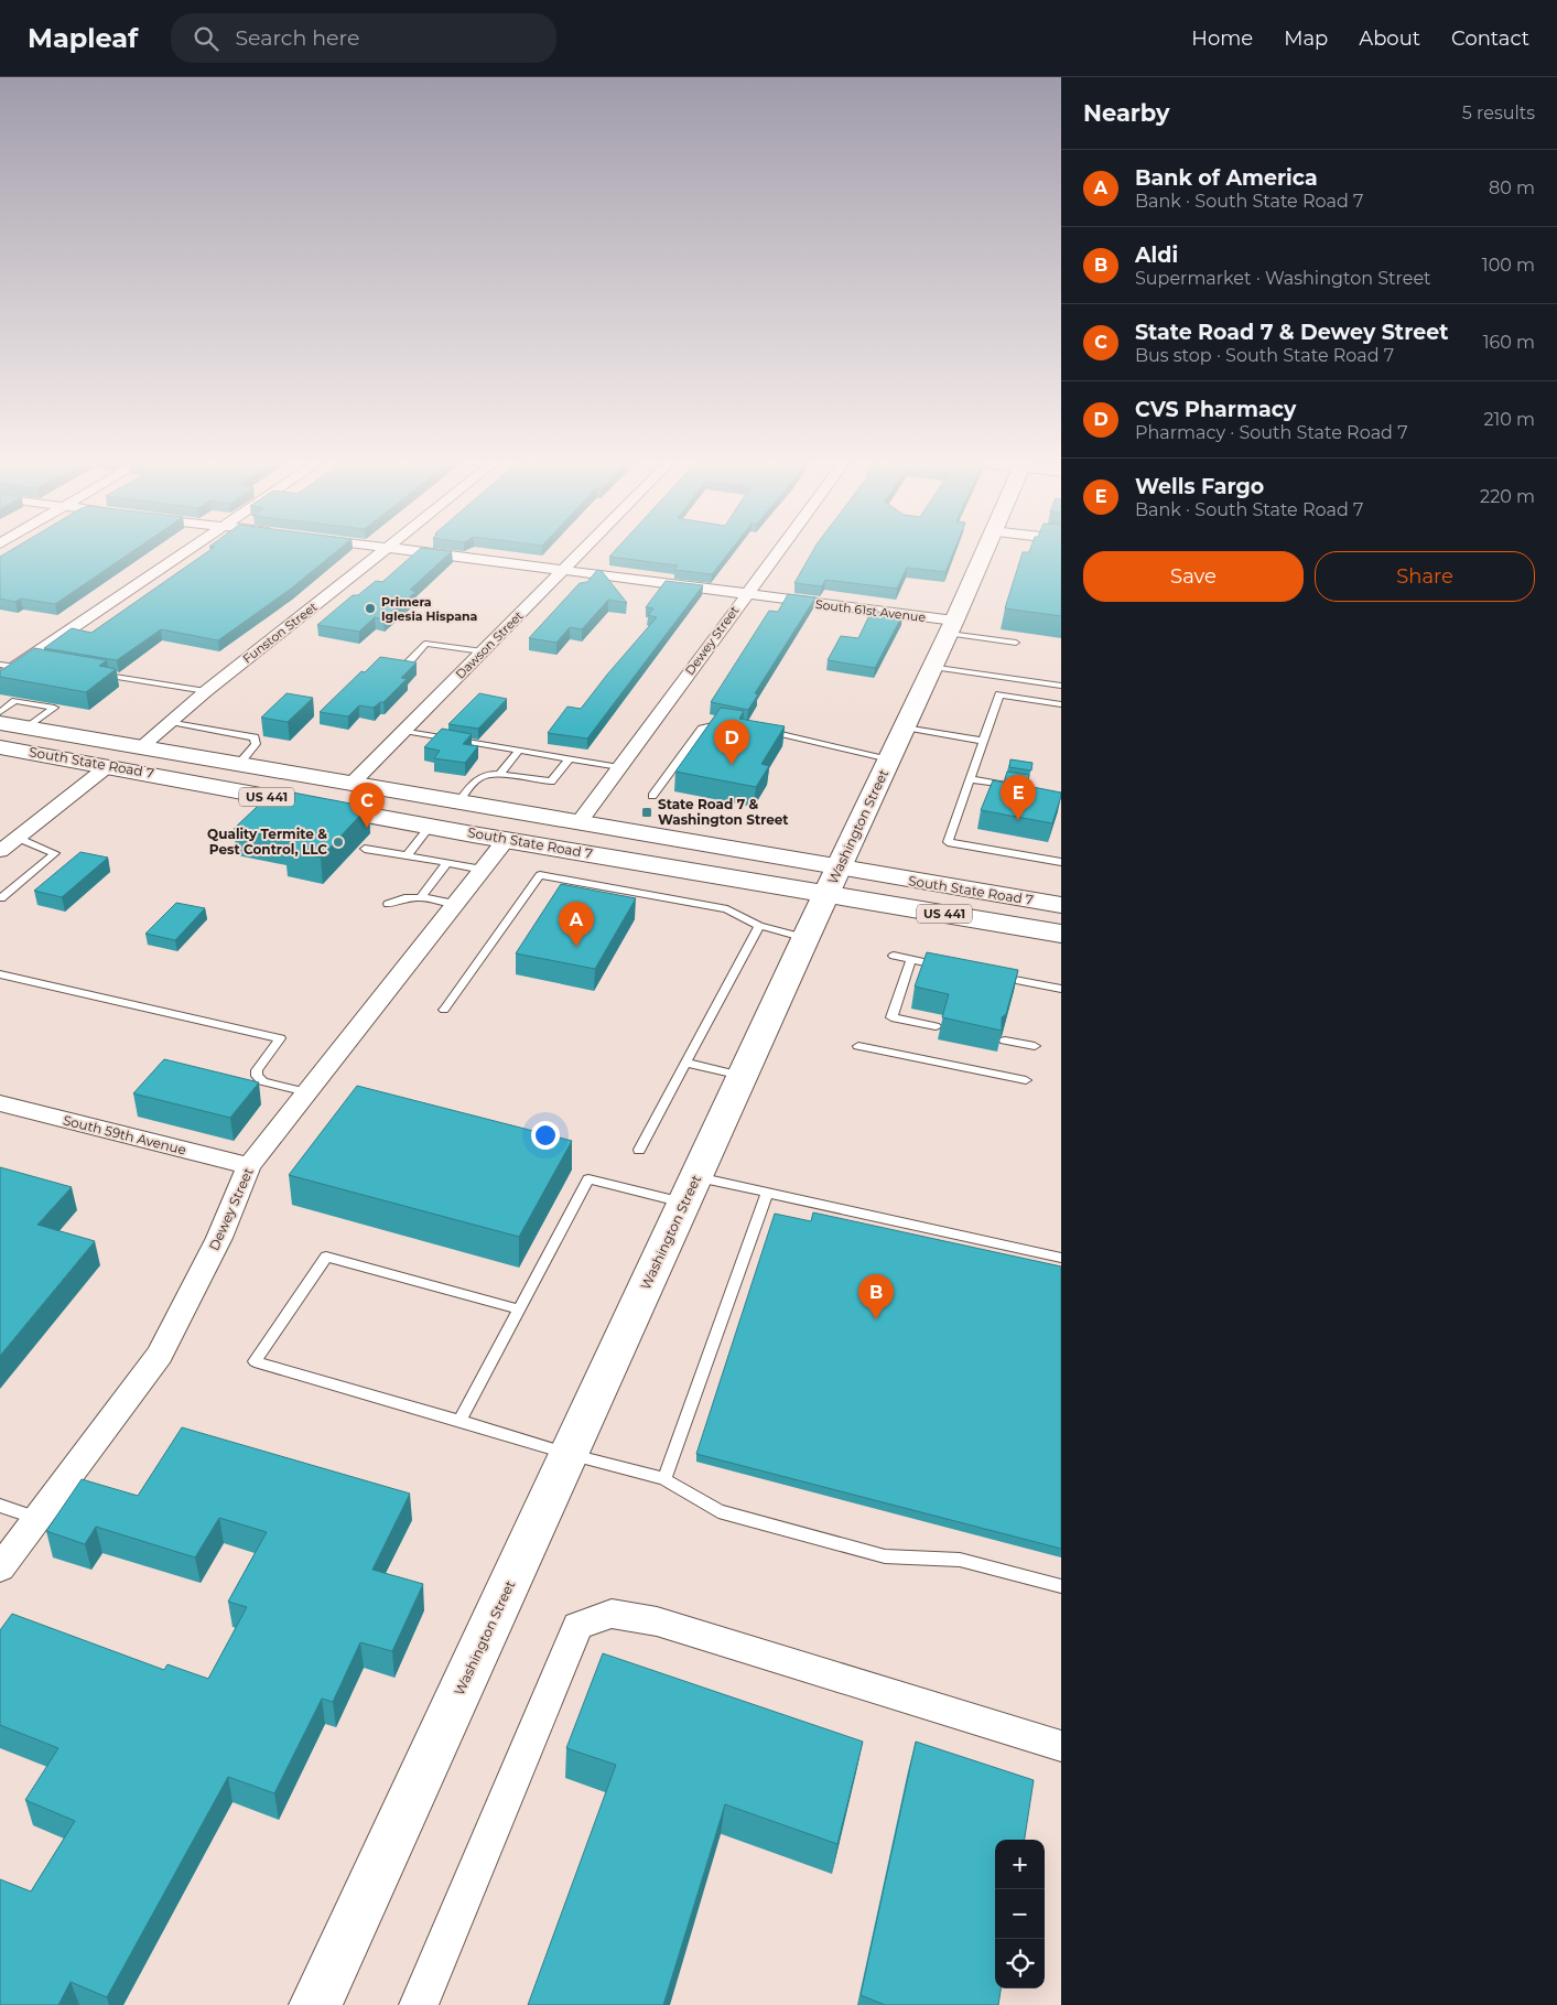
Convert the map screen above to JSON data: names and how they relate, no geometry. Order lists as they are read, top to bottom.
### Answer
{
  "streets": {
    "street": [
      "South 61st Avenue",
      "Funston Street",
      "Dewey Street",
      "Dawson Street",
      "South State Road 7",
      "US 441",
      "Washington Street",
      "South 59th Avenue"
    ]
  },
  "crossings": [
    ["South 61st Avenue", "Dewey Street"],
    ["South 61st Avenue", "Dawson Street"],
    ["South 61st Avenue", "Washington Street"],
    ["Funston Street", "South State Road 7"],
    ["Dewey Street", "South State Road 7"],
    ["Dewey Street", "South 59th Avenue"],
    ["Dawson Street", "South State Road 7"],
    ["South State Road 7", "Washington Street"]
  ],
  "places": {
    "other": ["Primera Iglesia Hispana", "Quality Termite & Pest Control, LLC"],
    "transit": ["State Road 7 & Washington Street"]
  },
  "page": {
    "header": "Mapleaf",
    "search": "Search here",
    "nav": [
      "Home",
      "Map",
      "About",
      "Contact"
    ],
    "heading": ["Nearby", "5 results"],
    "list": [
      {
        "mark": "A",
        "name": "Bank of America",
        "note": "Bank · South State Road 7",
        "value": "80 m"
      },
      {
        "mark": "B",
        "name": "Aldi",
        "note": "Supermarket · Washington Street",
        "value": "100 m"
      },
      {
        "mark": "C",
        "name": "State Road 7 & Dewey Street",
        "note": "Bus stop · South State Road 7",
        "value": "160 m"
      },
      {
        "mark": "D",
        "name": "CVS Pharmacy",
        "note": "Pharmacy · South State Road 7",
        "value": "210 m"
      },
      {
        "mark": "E",
        "name": "Wells Fargo",
        "note": "Bank · South State Road 7",
        "value": "220 m"
      }
    ],
    "buttons": ["Save", "Share"],
    "pins": [
      "D",
      "E",
      "C",
      "A",
      "B"
    ],
    "map_buttons": ["+", "−"]
  }
}
